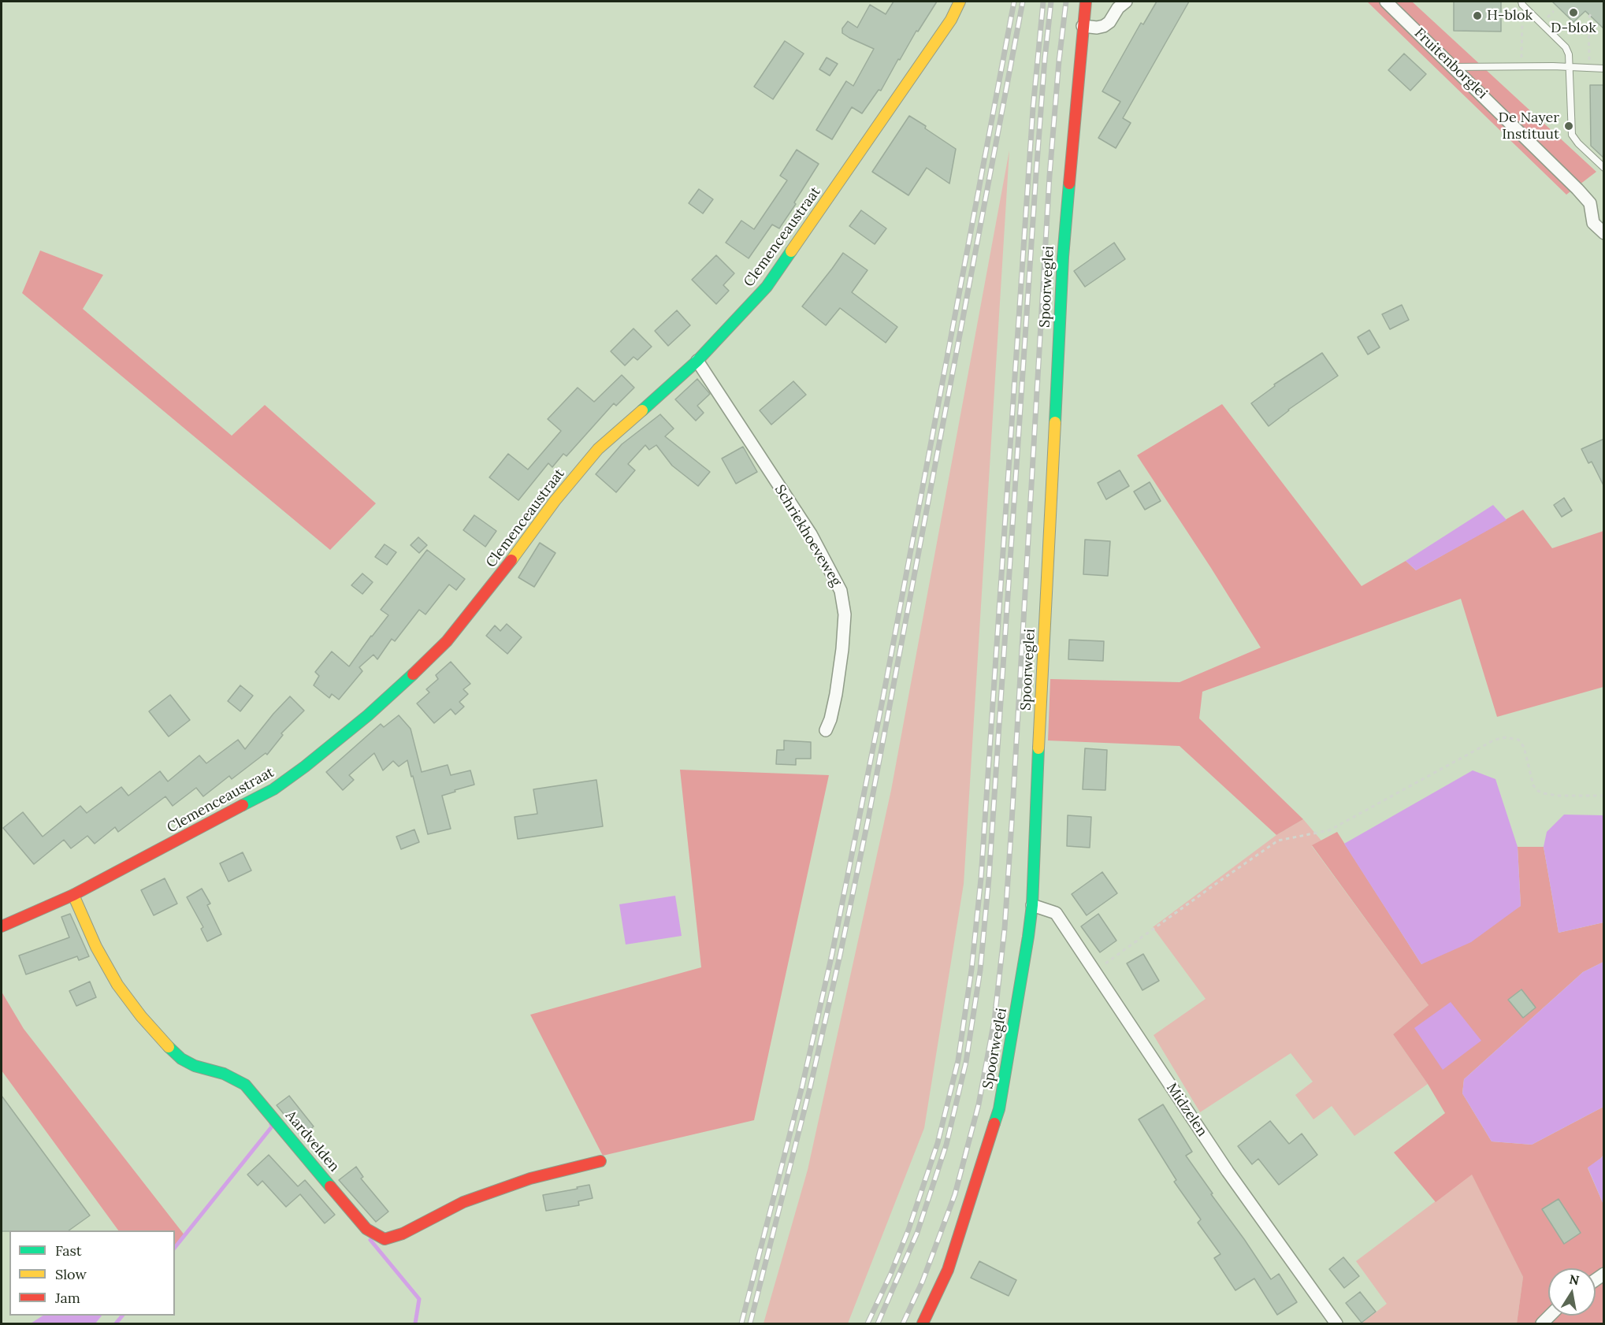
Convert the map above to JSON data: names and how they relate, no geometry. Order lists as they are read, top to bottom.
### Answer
{
  "streets": {
    "street": [
      "Fruitenborglei",
      "Clemenceaustraat",
      "Spoorweglei",
      "Schriekhoeveweg",
      "Midzelen",
      "Aardvelden"
    ]
  },
  "crossings": [
    ["Clemenceaustraat", "Schriekhoeveweg"],
    ["Clemenceaustraat", "Aardvelden"],
    ["Spoorweglei", "Midzelen"]
  ],
  "places": ["D-blok", "H-blok", "De Nayer Instituut"],
  "legend": ["Fast", "Slow", "Jam"],
  "north": "top"
}
